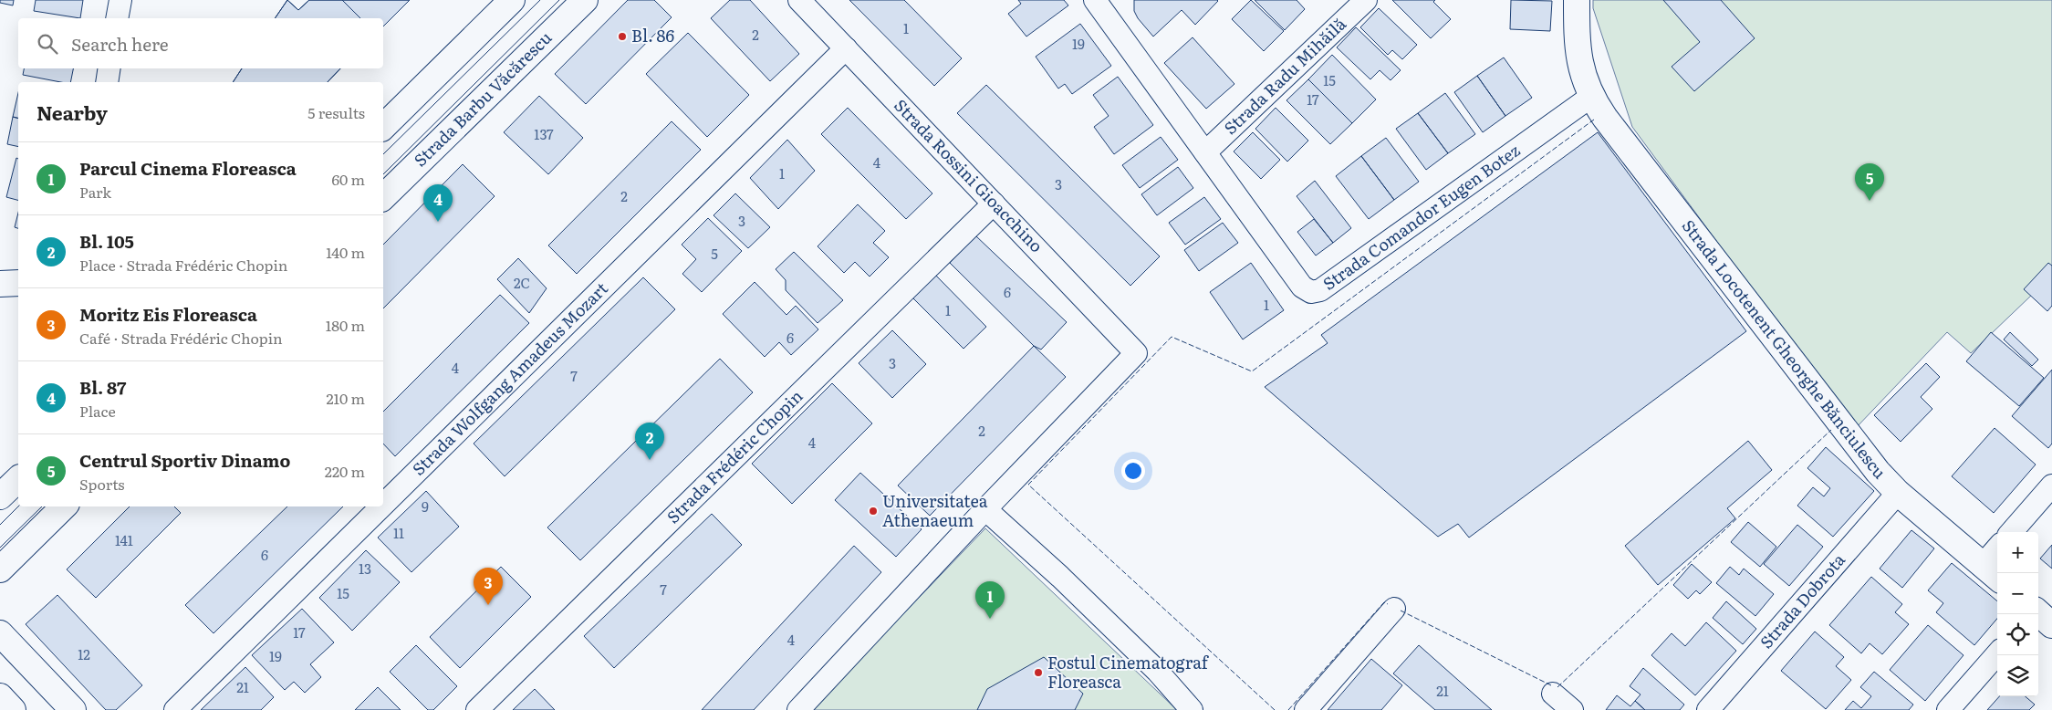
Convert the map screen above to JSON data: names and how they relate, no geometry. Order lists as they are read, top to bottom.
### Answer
{
  "streets": {
    "street": [
      "Strada Radu Mihăilă",
      "Strada Barbu Văcărescu",
      "Strada Rossini Gioacchino",
      "Strada Comandor Eugen Botez",
      "Strada Locotenent Gheorghe Bănciulescu",
      "Strada Wolfgang Amadeus Mozart",
      "Strada Frédéric Chopin",
      "Strada Dobrota"
    ]
  },
  "crossings": [
    ["Strada Radu Mihăilă", "Strada Comandor Eugen Botez"],
    ["Strada Rossini Gioacchino", "Strada Wolfgang Amadeus Mozart"],
    ["Strada Rossini Gioacchino", "Strada Frédéric Chopin"],
    ["Strada Comandor Eugen Botez", "Strada Locotenent Gheorghe Bănciulescu"],
    ["Strada Locotenent Gheorghe Bănciulescu", "Strada Dobrota"]
  ],
  "places": ["Bl. 86", "Universitatea Athenaeum", "Fostul Cinematograf Floreasca"],
  "house_numbers": [
    "1",
    "2",
    "19",
    "15",
    "17",
    "137",
    "4",
    "1",
    "3",
    "2",
    "3",
    "5",
    "2C",
    "6",
    "1",
    "1",
    "6",
    "3",
    "4",
    "7",
    "2",
    "4",
    "9",
    "11",
    "141",
    "6",
    "13",
    "7",
    "15",
    "17",
    "4",
    "12",
    "19",
    "21",
    "21"
  ],
  "page": {
    "search": "Search here",
    "heading": ["Nearby", "5 results"],
    "list": [
      {
        "mark": "1",
        "name": "Parcul Cinema Floreasca",
        "note": "Park",
        "value": "60 m"
      },
      {
        "mark": "2",
        "name": "Bl. 105",
        "note": "Place · Strada Frédéric Chopin",
        "value": "140 m"
      },
      {
        "mark": "3",
        "name": "Moritz Eis Floreasca",
        "note": "Café · Strada Frédéric Chopin",
        "value": "180 m"
      },
      {
        "mark": "4",
        "name": "Bl. 87",
        "note": "Place",
        "value": "210 m"
      },
      {
        "mark": "5",
        "name": "Centrul Sportiv Dinamo",
        "note": "Sports",
        "value": "220 m"
      }
    ],
    "pins": [
      "5",
      "4",
      "2",
      "3",
      "1"
    ],
    "map_buttons": ["+", "−"]
  }
}
